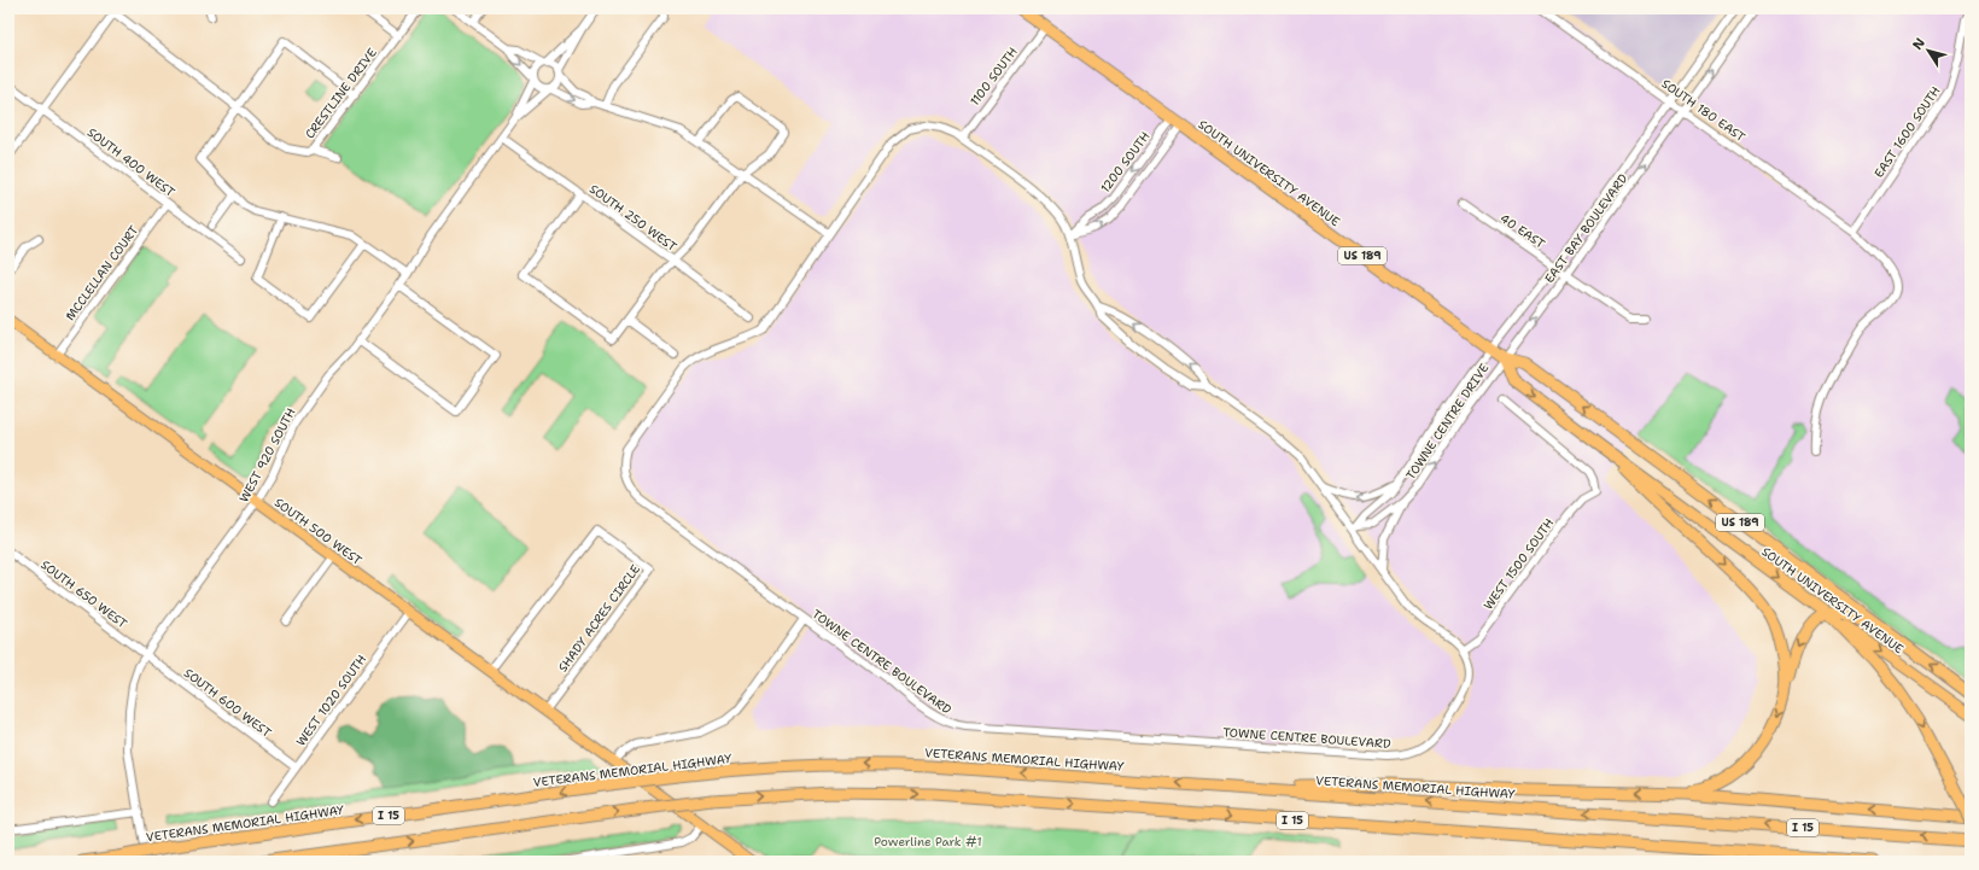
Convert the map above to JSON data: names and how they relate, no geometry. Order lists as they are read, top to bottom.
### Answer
{
  "streets": {
    "highway": [
      "SOUTH UNIVERSITY AVENUE",
      "US 189",
      "VETERANS MEMORIAL HIGHWAY",
      "I 15"
    ],
    "main road": ["SOUTH 500 WEST"],
    "street": [
      "1100 SOUTH",
      "CRESTLINE DRIVE",
      "SOUTH 180 EAST",
      "EAST 1600 SOUTH",
      "SOUTH 400 WEST",
      "1200 SOUTH",
      "SOUTH 250 WEST",
      "EAST BAY BOULEVARD",
      "40 EAST",
      "MCCLELLAN COURT",
      "TOWNE CENTRE DRIVE",
      "WEST 920 SOUTH",
      "WEST 1500 SOUTH",
      "SOUTH 650 WEST",
      "SHADY ACRES CIRCLE",
      "TOWNE CENTRE BOULEVARD",
      "WEST 1020 SOUTH",
      "SOUTH 600 WEST"
    ]
  },
  "crossings": [
    ["1100 SOUTH", "SOUTH UNIVERSITY AVENUE"],
    ["1100 SOUTH", "TOWNE CENTRE BOULEVARD"],
    ["SOUTH 180 EAST", "EAST 1600 SOUTH"],
    ["SOUTH 180 EAST", "EAST BAY BOULEVARD"],
    ["SOUTH 400 WEST", "MCCLELLAN COURT"],
    ["1200 SOUTH", "SOUTH UNIVERSITY AVENUE"],
    ["1200 SOUTH", "TOWNE CENTRE BOULEVARD"],
    ["SOUTH UNIVERSITY AVENUE", "EAST BAY BOULEVARD"],
    ["SOUTH UNIVERSITY AVENUE", "US 189"],
    ["SOUTH UNIVERSITY AVENUE", "TOWNE CENTRE DRIVE"],
    ["SOUTH 250 WEST", "WEST 920 SOUTH"],
    ["EAST BAY BOULEVARD", "40 EAST"],
    ["EAST BAY BOULEVARD", "TOWNE CENTRE DRIVE"],
    ["MCCLELLAN COURT", "SOUTH 500 WEST"],
    ["TOWNE CENTRE DRIVE", "TOWNE CENTRE BOULEVARD"],
    ["WEST 920 SOUTH", "SOUTH 500 WEST"],
    ["WEST 920 SOUTH", "SOUTH 650 WEST"],
    ["WEST 920 SOUTH", "SOUTH 600 WEST"],
    ["SOUTH 500 WEST", "SHADY ACRES CIRCLE"],
    ["SOUTH 500 WEST", "WEST 1020 SOUTH"],
    ["WEST 1500 SOUTH", "TOWNE CENTRE BOULEVARD"],
    ["SOUTH 650 WEST", "SOUTH 600 WEST"],
    ["WEST 1020 SOUTH", "SOUTH 600 WEST"]
  ],
  "parks": ["Powerline Park #1"],
  "north": "top left"
}
